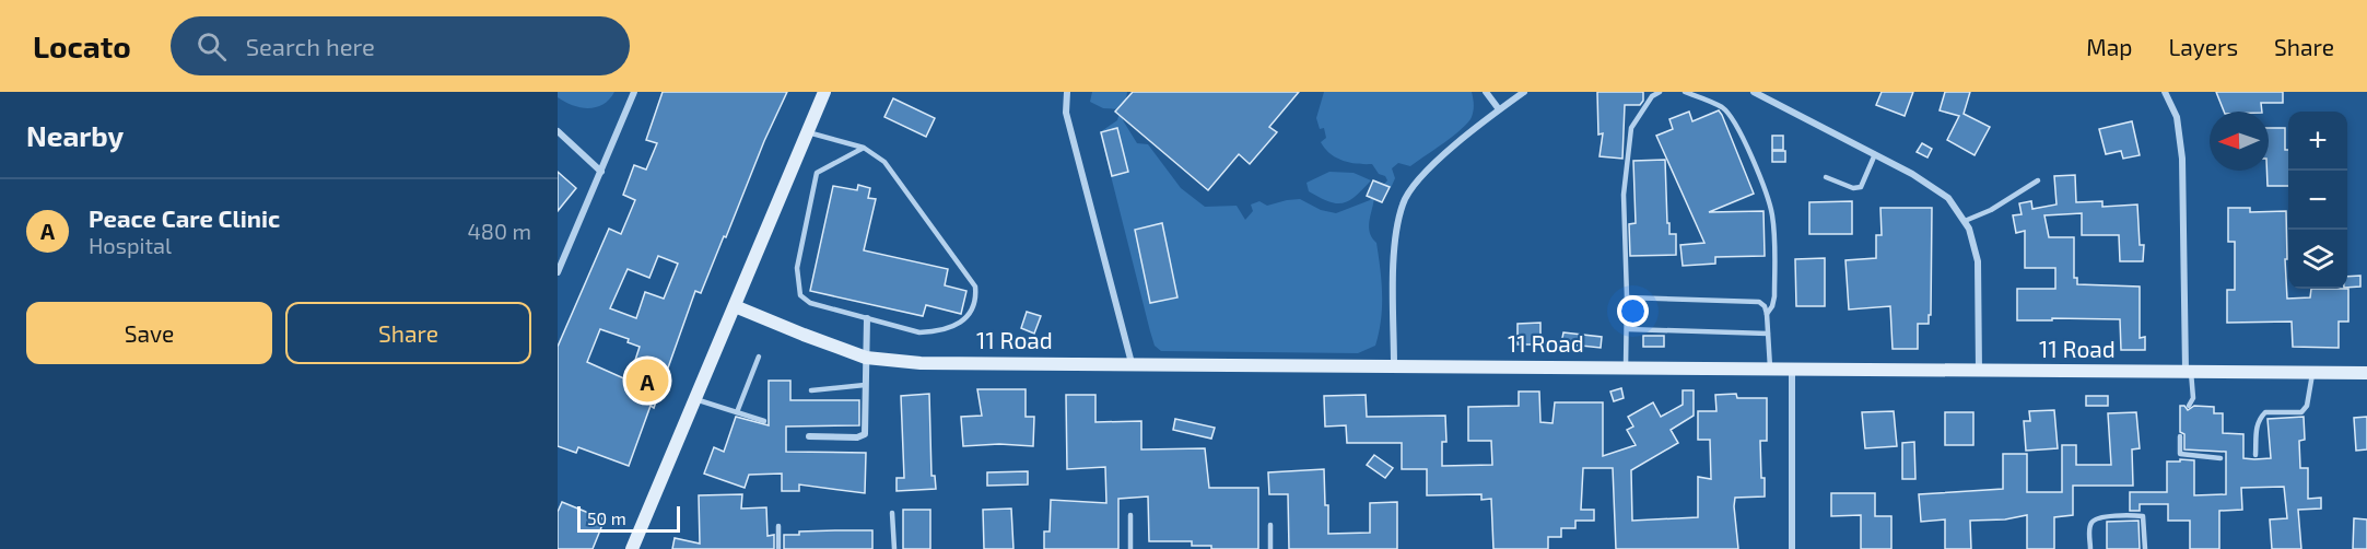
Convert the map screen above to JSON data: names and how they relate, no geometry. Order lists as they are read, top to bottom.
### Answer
{
  "streets": {
    "street": ["11 Road"]
  },
  "scale_bar": "50 m",
  "north": "left",
  "page": {
    "header": "Locato",
    "search": "Search here",
    "nav": ["Map", "Layers", "Share"],
    "heading": "Nearby",
    "map_buttons": ["+", "−"],
    "list": [
      {
        "mark": "A",
        "name": "Peace Care Clinic",
        "note": "Hospital",
        "value": "480 m"
      }
    ],
    "buttons": ["Save", "Share"],
    "pins": "A",
    "scale": "50 m"
  }
}
